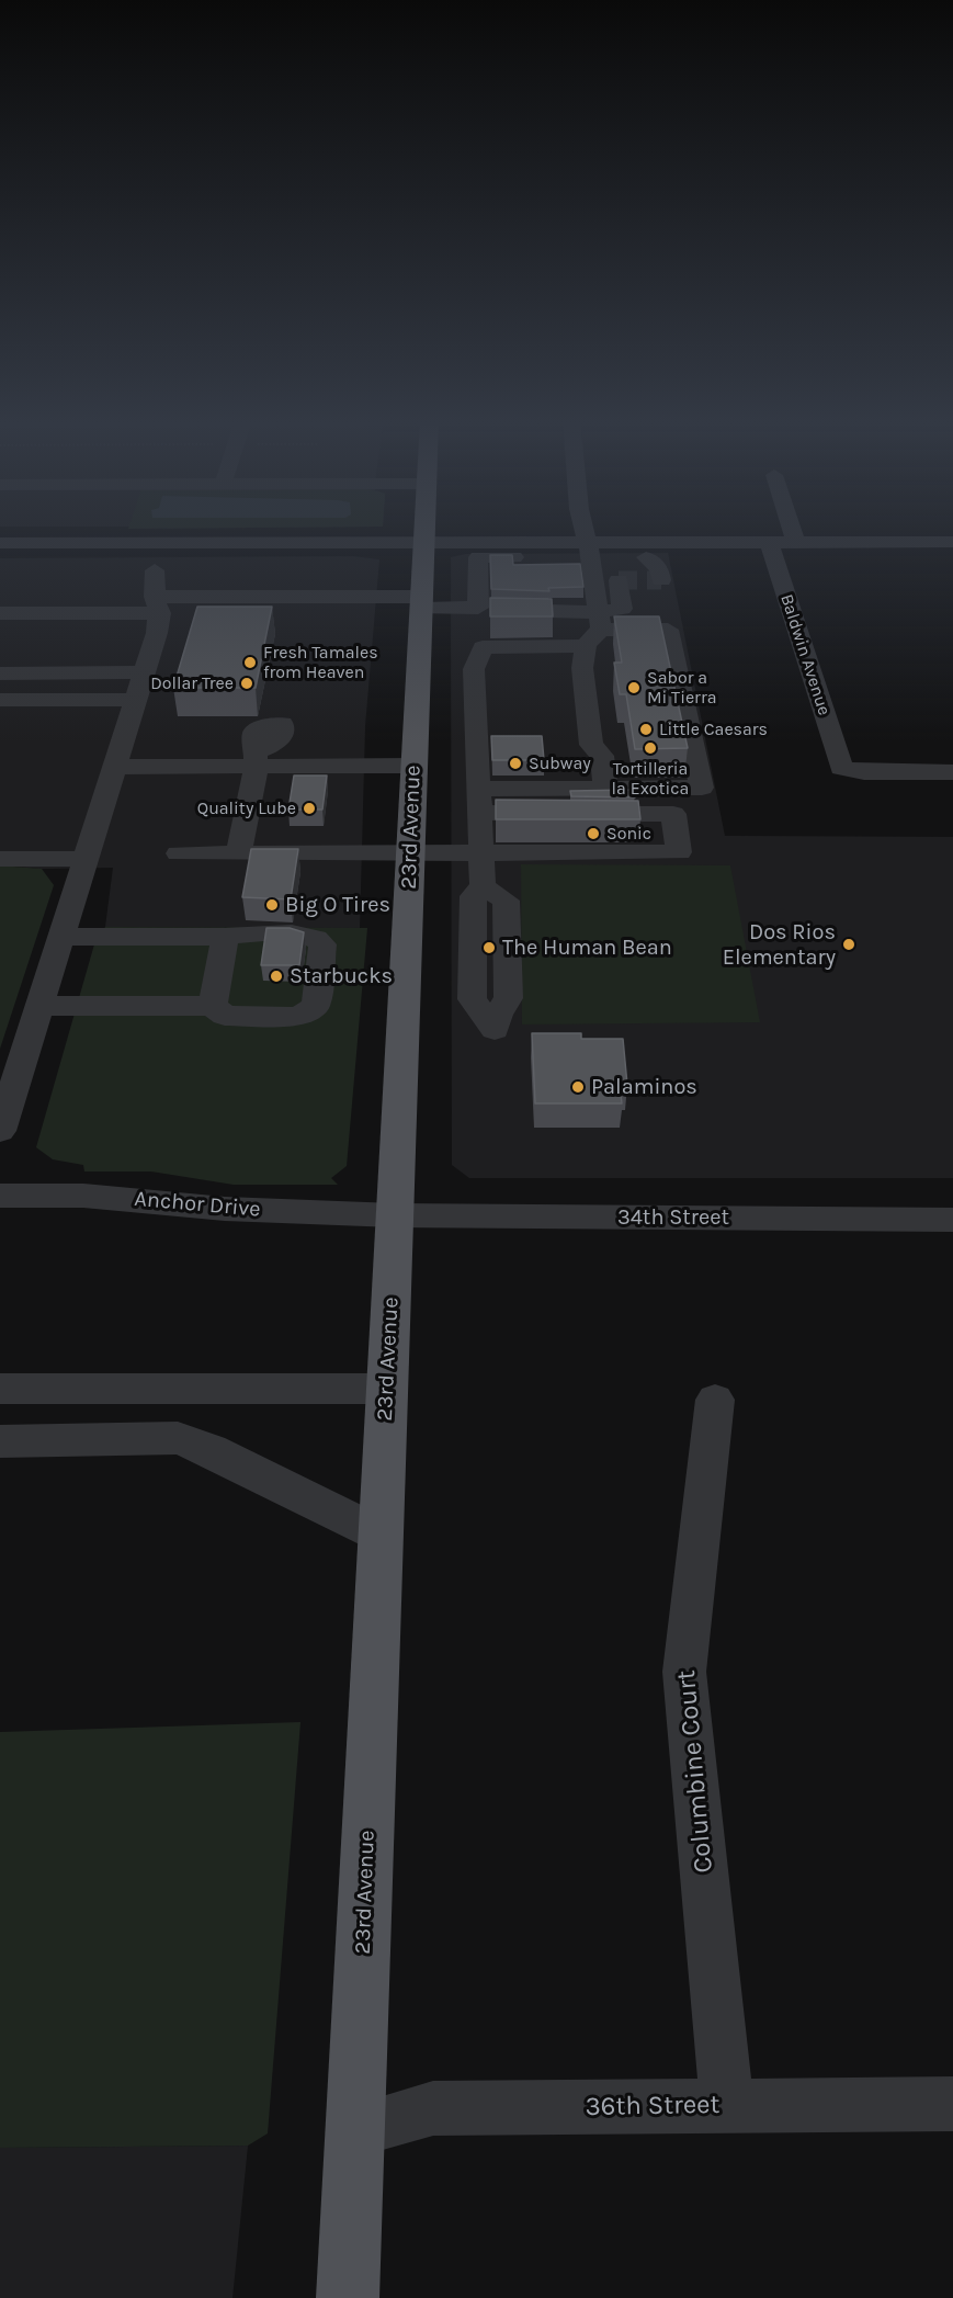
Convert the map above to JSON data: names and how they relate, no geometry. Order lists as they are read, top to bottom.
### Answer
{
  "streets": {
    "main road": ["23rd Avenue"],
    "street": [
      "Baldwin Avenue",
      "Anchor Drive",
      "34th Street",
      "Columbine Court",
      "36th Street"
    ]
  },
  "crossings": [
    ["23rd Avenue", "Anchor Drive"],
    ["23rd Avenue", "34th Street"],
    ["23rd Avenue", "36th Street"],
    ["Anchor Drive", "34th Street"],
    ["Columbine Court", "36th Street"]
  ],
  "places": [
    "Fresh Tamales from Heaven",
    "Dollar Tree",
    "Sabor a Mi Tierra",
    "Little Caesars",
    "Tortilleria la Exotica",
    "Subway",
    "Quality Lube",
    "Sonic",
    "Big O Tires",
    "Dos Rios Elementary",
    "The Human Bean",
    "Starbucks",
    "Palaminos"
  ]
}
